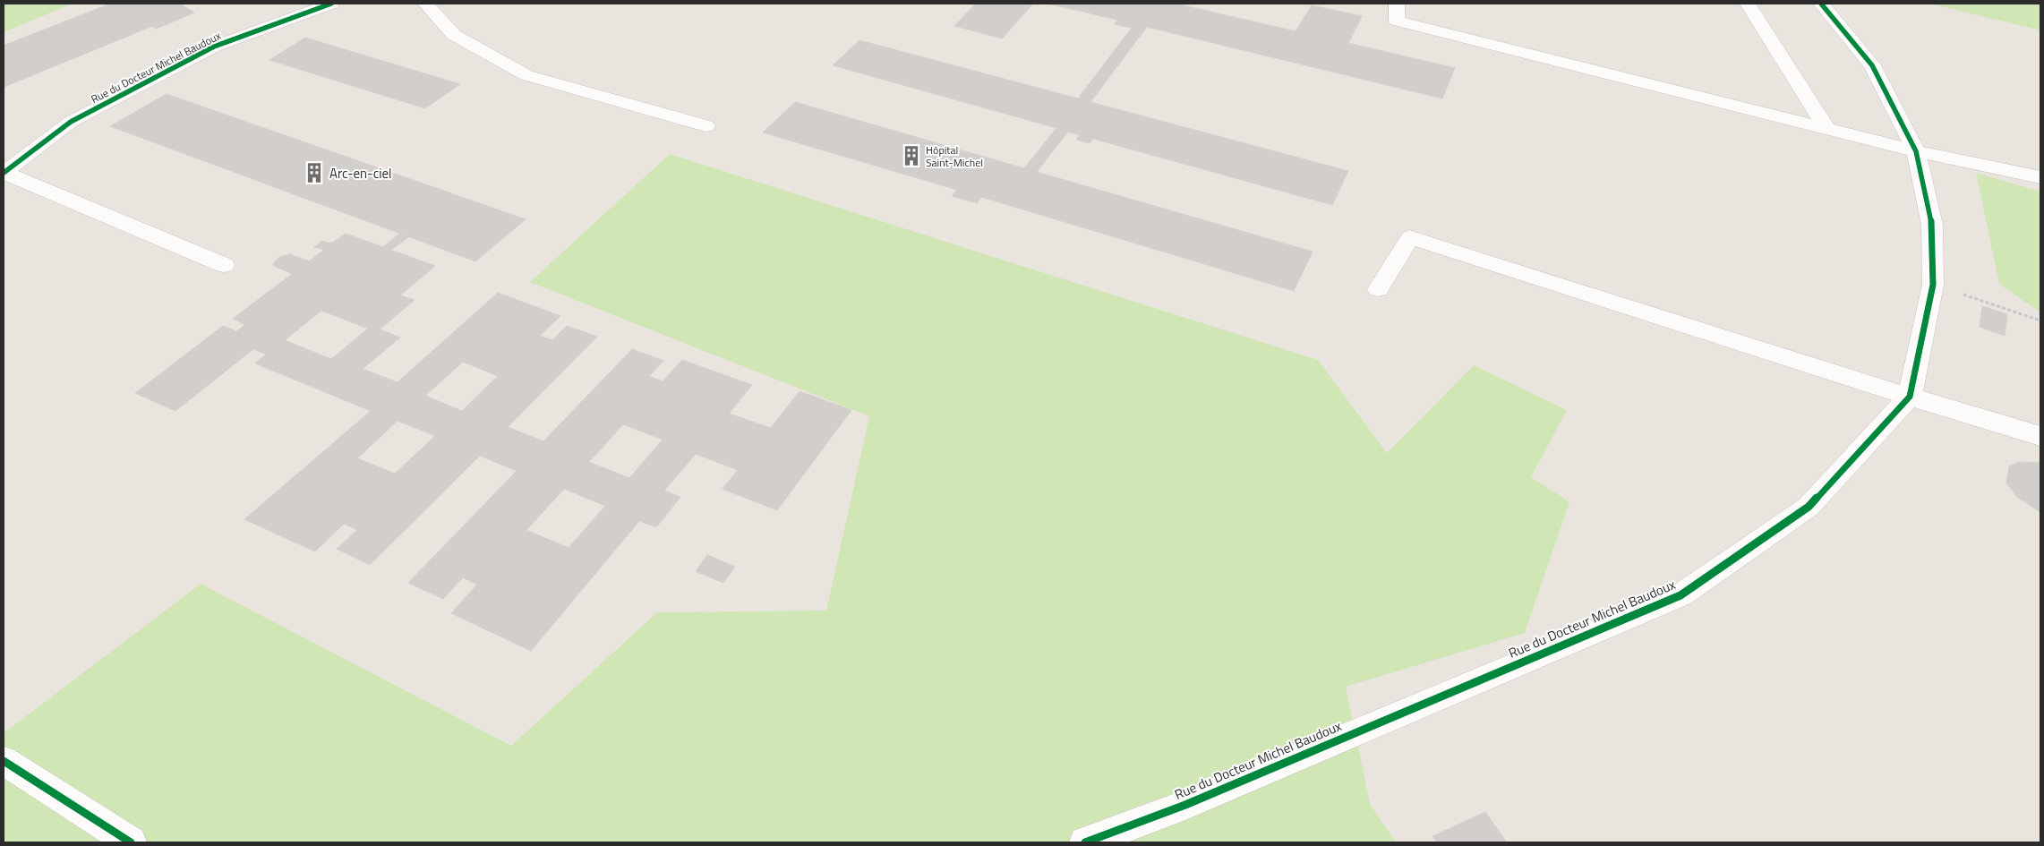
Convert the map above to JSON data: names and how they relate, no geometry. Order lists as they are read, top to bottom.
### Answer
{
  "streets": {
    "street": ["Rue du Docteur Michel Baudoux"]
  },
  "places": {
    "building": ["Hôpital Saint-Michel", "Arc-en-ciel"]
  }
}
